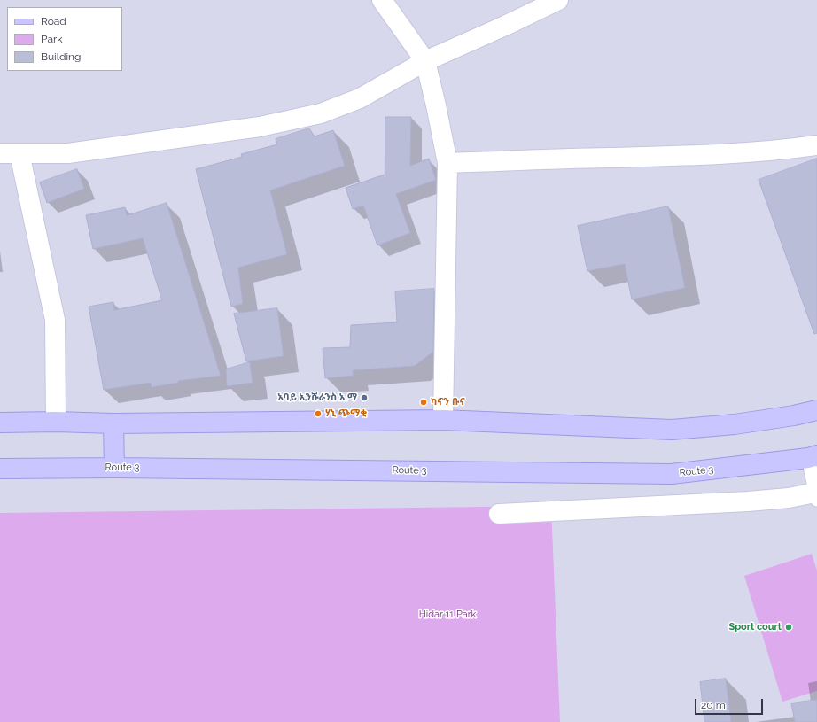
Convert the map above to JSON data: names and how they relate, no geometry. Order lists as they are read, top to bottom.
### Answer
{
  "streets": {
    "main road": ["Route 3"]
  },
  "parks": ["Hidar 11 Park"],
  "places": [
    "አባይ ኢንሹራንስ አ.ማ",
    "ካኖን ቡና",
    "ሃኒ ጭማቂ",
    "Sport court"
  ],
  "legend": ["Road", "Park", "Building"],
  "scale_bar": "20 m"
}
